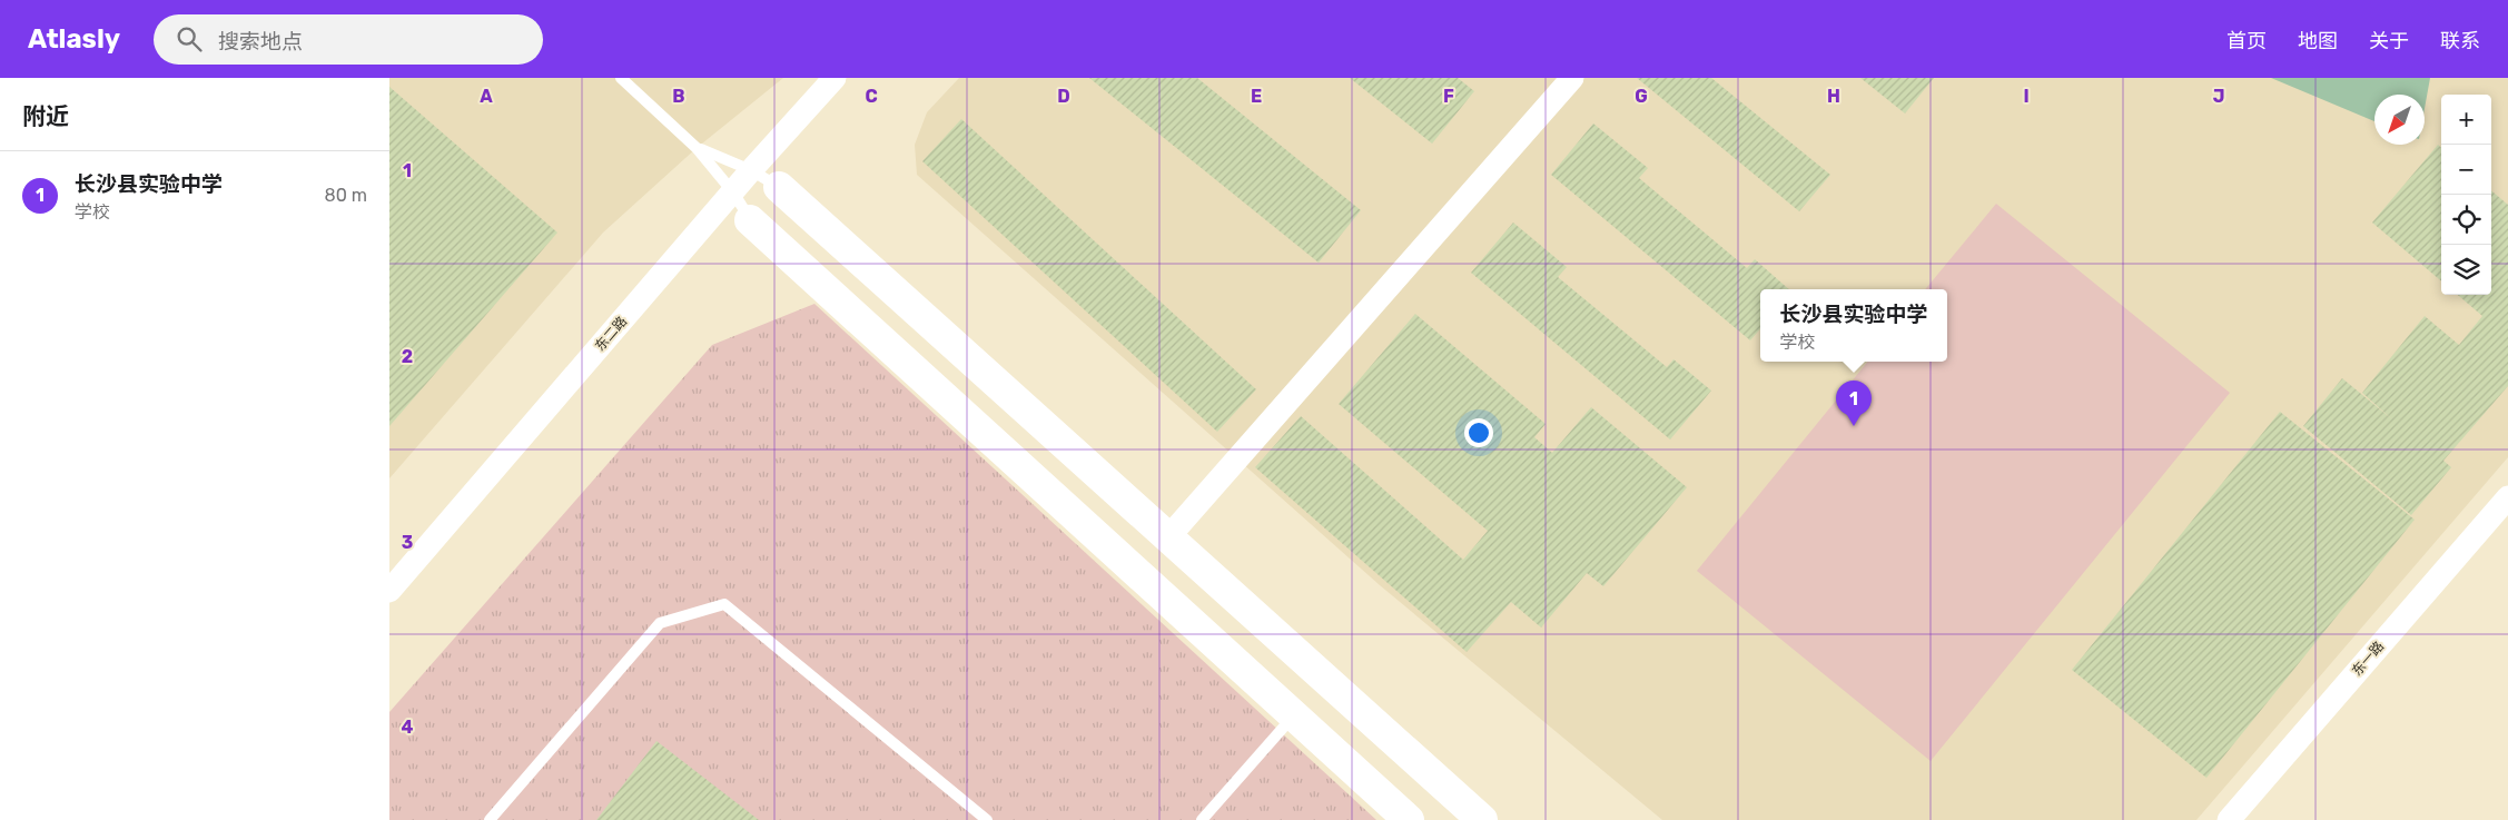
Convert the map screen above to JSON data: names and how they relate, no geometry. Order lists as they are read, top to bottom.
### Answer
{
  "streets": {
    "street": ["东二路", "东一路"]
  },
  "north": "bottom left",
  "page": {
    "header": "Atlasly",
    "search": "搜索地点",
    "nav": [
      "首页",
      "地图",
      "关于",
      "联系"
    ],
    "heading": "附近",
    "map_buttons": ["+", "−"],
    "list": [
      {
        "mark": "1",
        "name": "长沙县实验中学",
        "note": "学校",
        "value": "80 m"
      }
    ],
    "popup": ["长沙县实验中学", "学校"],
    "pins": "1"
  },
  "grid": {
    "columns": [
      "A",
      "B",
      "C",
      "D",
      "E",
      "F",
      "G",
      "H",
      "I",
      "J"
    ],
    "rows": [
      "1",
      "2",
      "3",
      "4"
    ]
  }
}
